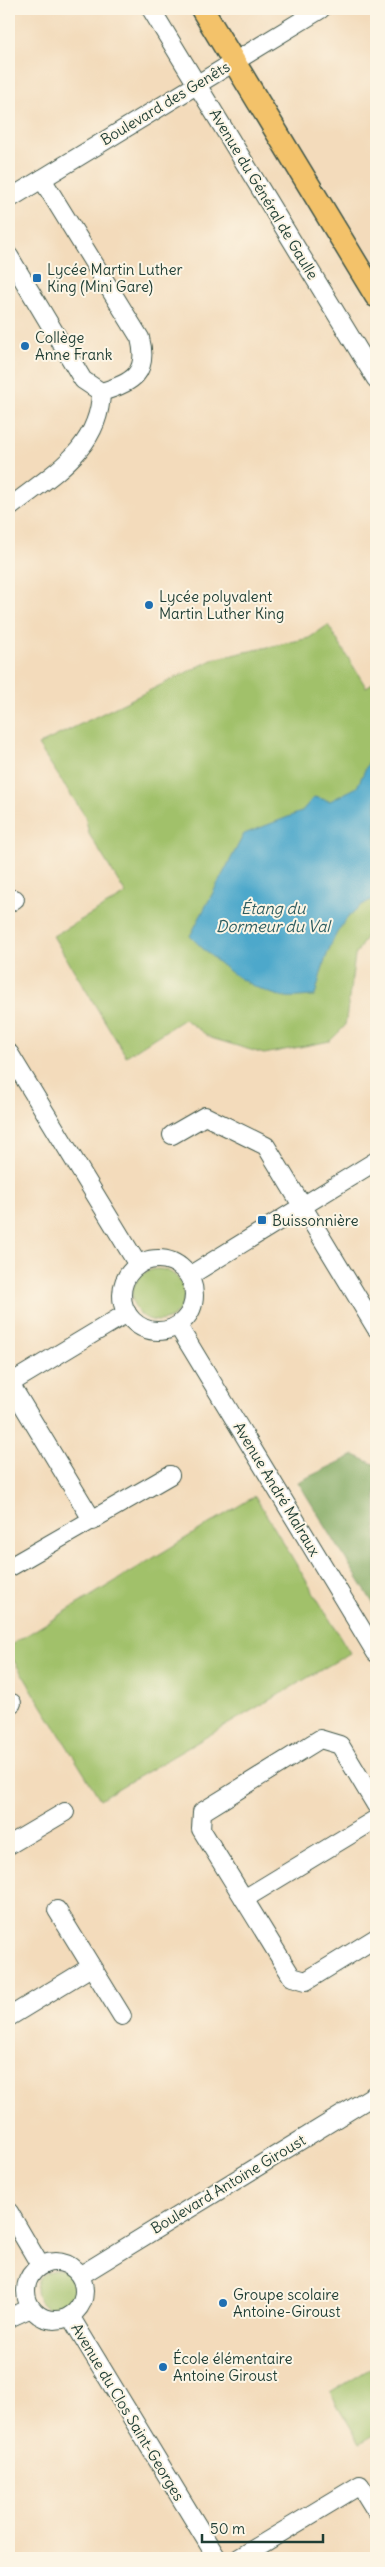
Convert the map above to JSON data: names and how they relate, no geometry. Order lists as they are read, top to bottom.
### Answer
{
  "streets": {
    "street": [
      "Boulevard des Genêts",
      "Avenue du Général de Gaulle",
      "Avenue André Malraux",
      "Boulevard Antoine Giroust",
      "Avenue du Clos Saint-Georges"
    ]
  },
  "crossings": [
    ["Boulevard des Genêts", "Avenue du Général de Gaulle"],
    ["Boulevard Antoine Giroust", "Avenue du Clos Saint-Georges"]
  ],
  "water": ["Étang du Dormeur du Val"],
  "places": {
    "transit": ["Lycée Martin Luther King (Mini Gare)", "Buissonnière"],
    "other": [
      "Collège Anne Frank",
      "Lycée polyvalent Martin Luther King",
      "Groupe scolaire Antoine-Giroust",
      "École élémentaire Antoine Giroust"
    ]
  },
  "scale_bar": "50 m"
}
